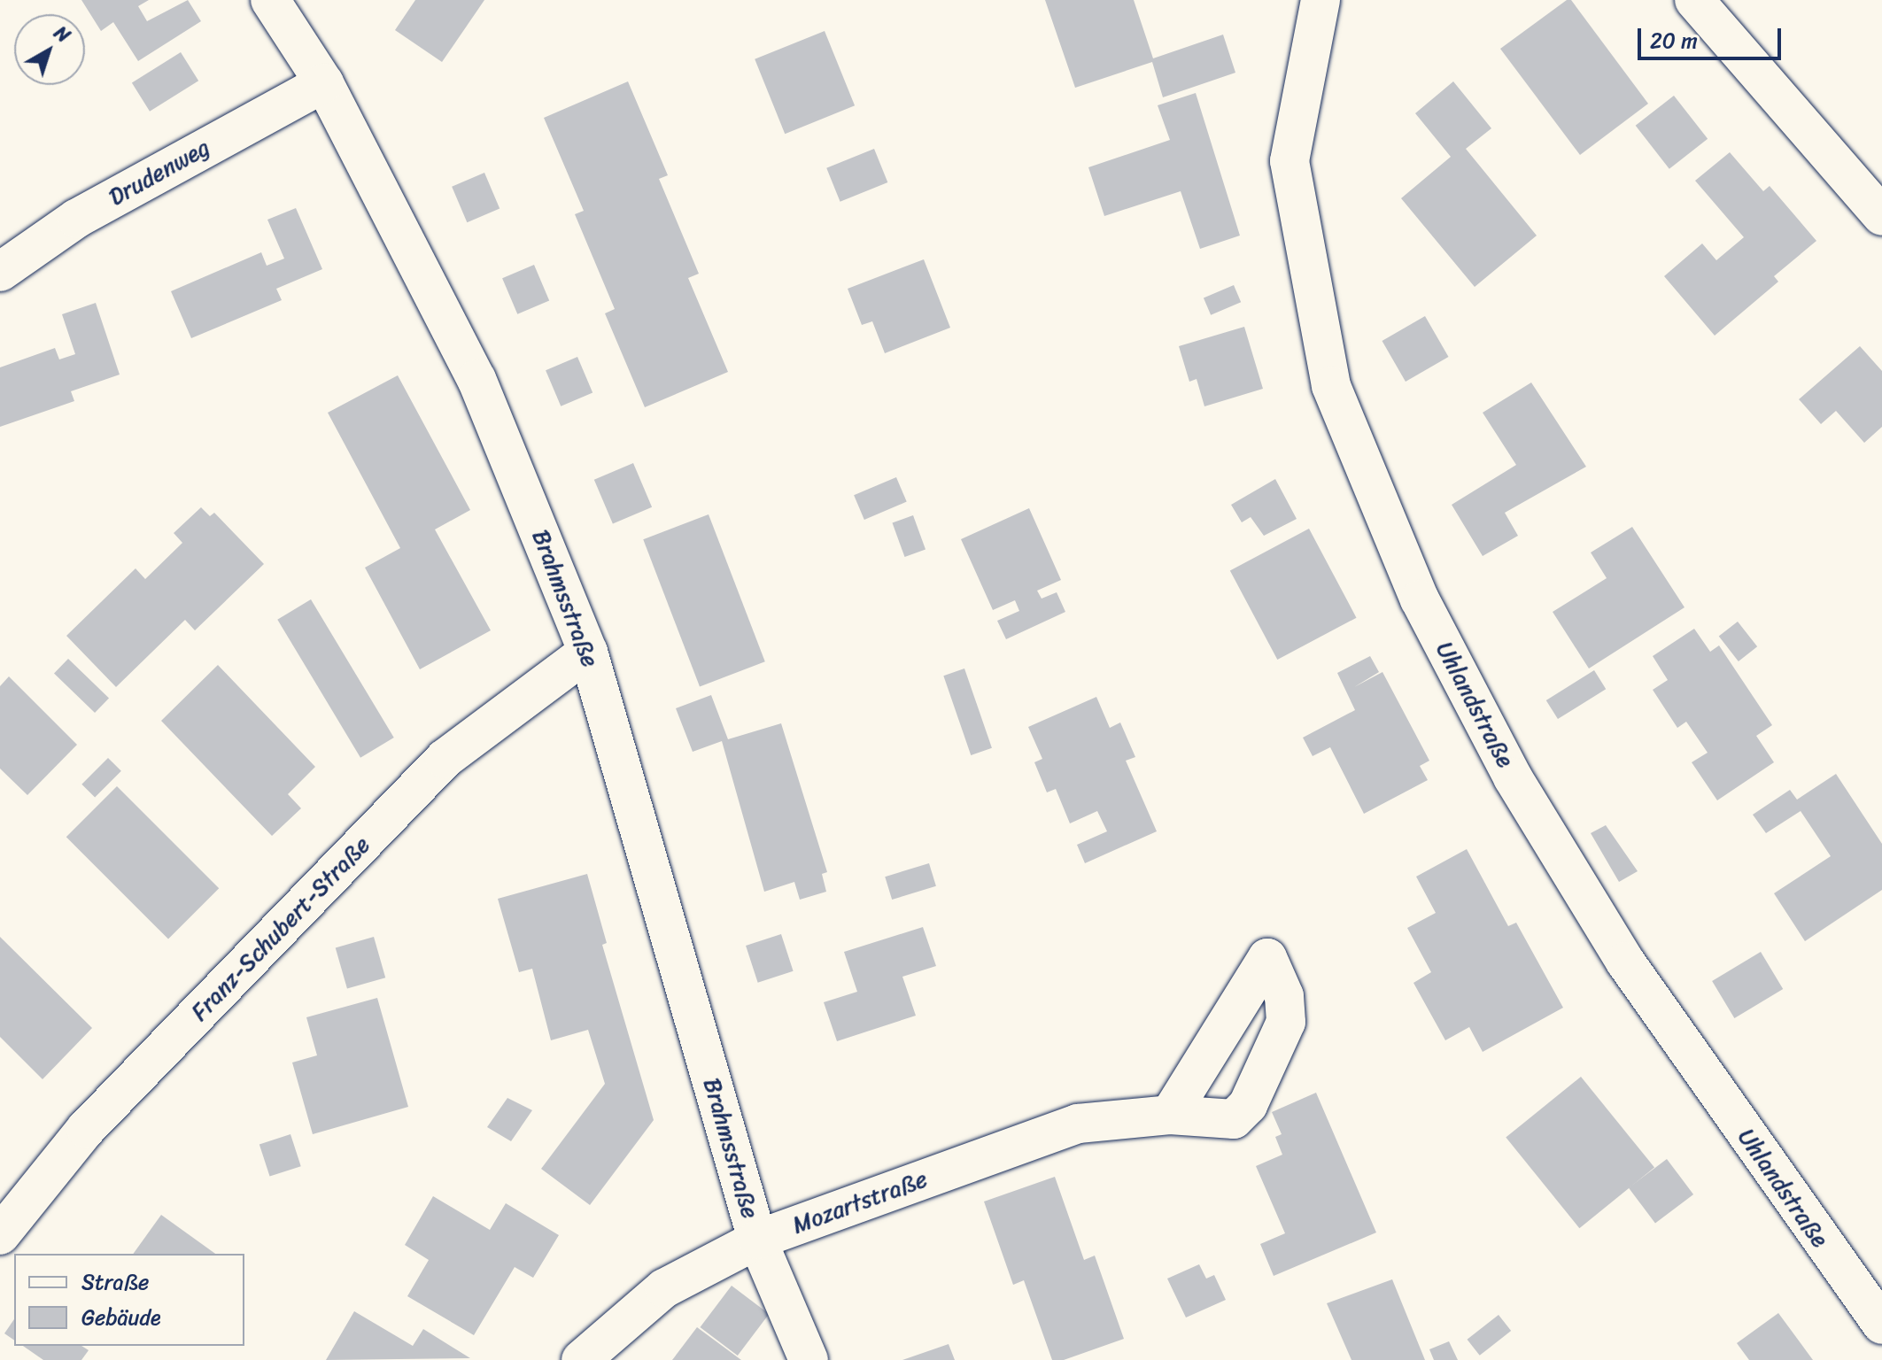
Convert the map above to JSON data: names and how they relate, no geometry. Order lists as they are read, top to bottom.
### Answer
{
  "streets": {
    "street": [
      "Drudenweg",
      "Brahmsstraße",
      "Uhlandstraße",
      "Franz-Schubert-Straße",
      "Mozartstraße"
    ]
  },
  "crossings": [
    ["Drudenweg", "Brahmsstraße"],
    ["Brahmsstraße", "Franz-Schubert-Straße"],
    ["Brahmsstraße", "Mozartstraße"]
  ],
  "legend": ["Straße", "Gebäude"],
  "scale_bar": "20 m",
  "north": "top right"
}
